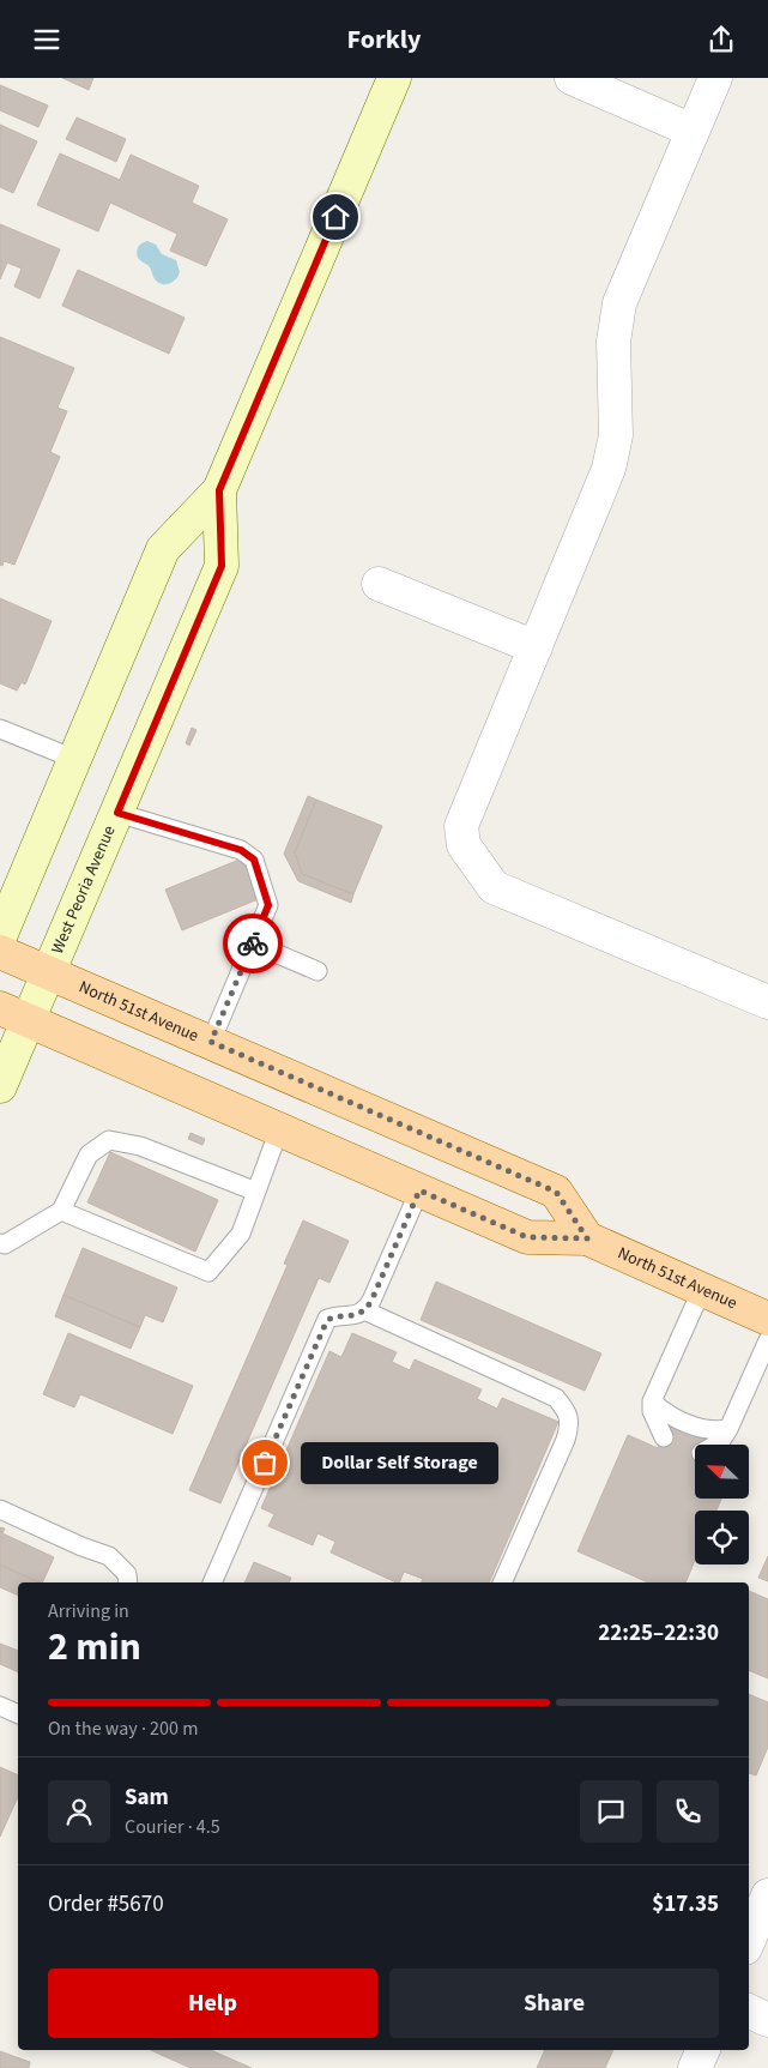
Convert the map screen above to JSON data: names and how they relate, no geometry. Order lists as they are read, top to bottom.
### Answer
{
  "streets": {
    "main road": ["West Peoria Avenue", "North 51st Avenue"]
  },
  "crossings": [
    ["West Peoria Avenue", "North 51st Avenue"]
  ],
  "places": ["Dollar Self Storage"],
  "north": "top left",
  "page": {
    "header": "Forkly",
    "bubble": "Dollar Self Storage",
    "heading": ["2 min", "Arriving in", "22:25–22:30"],
    "panel": [
      "Sam",
      "Courier · 4.5",
      "Order #5670",
      "$17.35"
    ],
    "bar": "On the way · 200 m",
    "buttons": ["Help", "Share"]
  }
}
